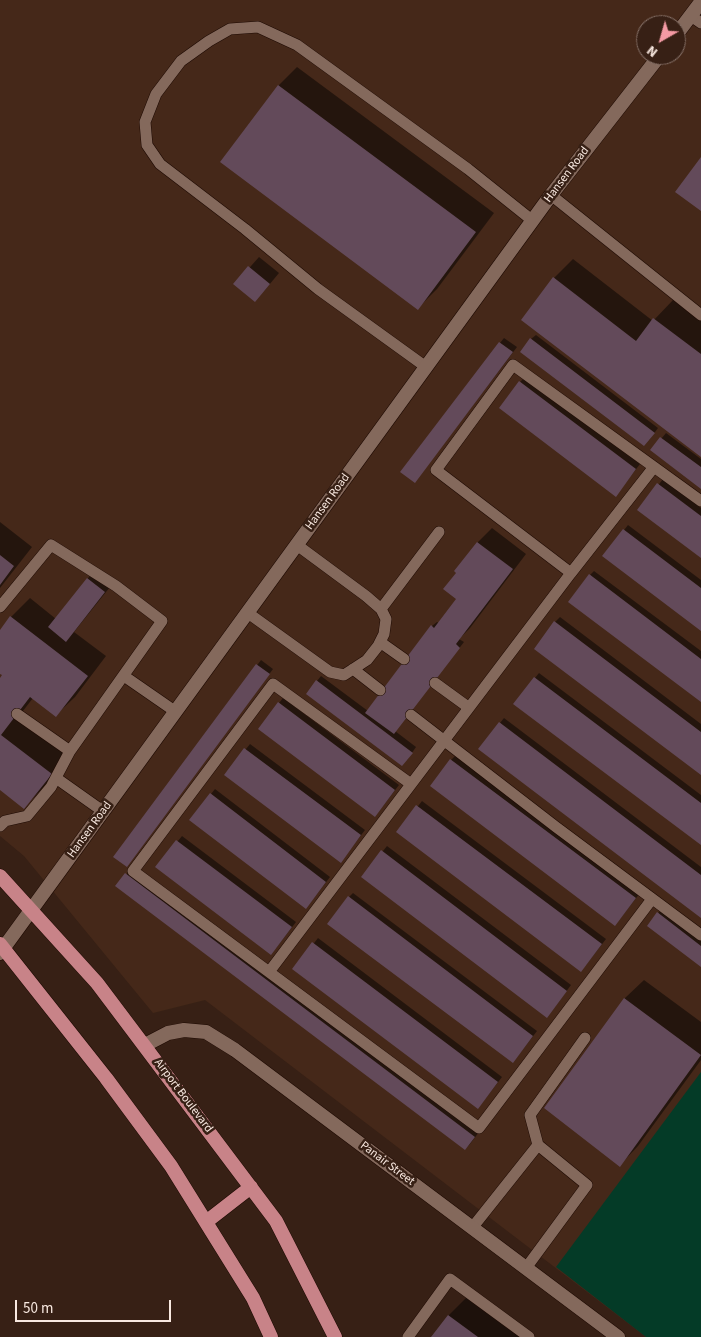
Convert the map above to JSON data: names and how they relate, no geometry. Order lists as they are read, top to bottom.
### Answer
{
  "streets": {
    "main road": ["Airport Boulevard"],
    "street": ["Hansen Road", "Panair Street"]
  },
  "crossings": [
    ["Hansen Road", "Airport Boulevard"],
    ["Airport Boulevard", "Panair Street"]
  ],
  "scale_bar": "50 m",
  "north": "bottom left"
}
